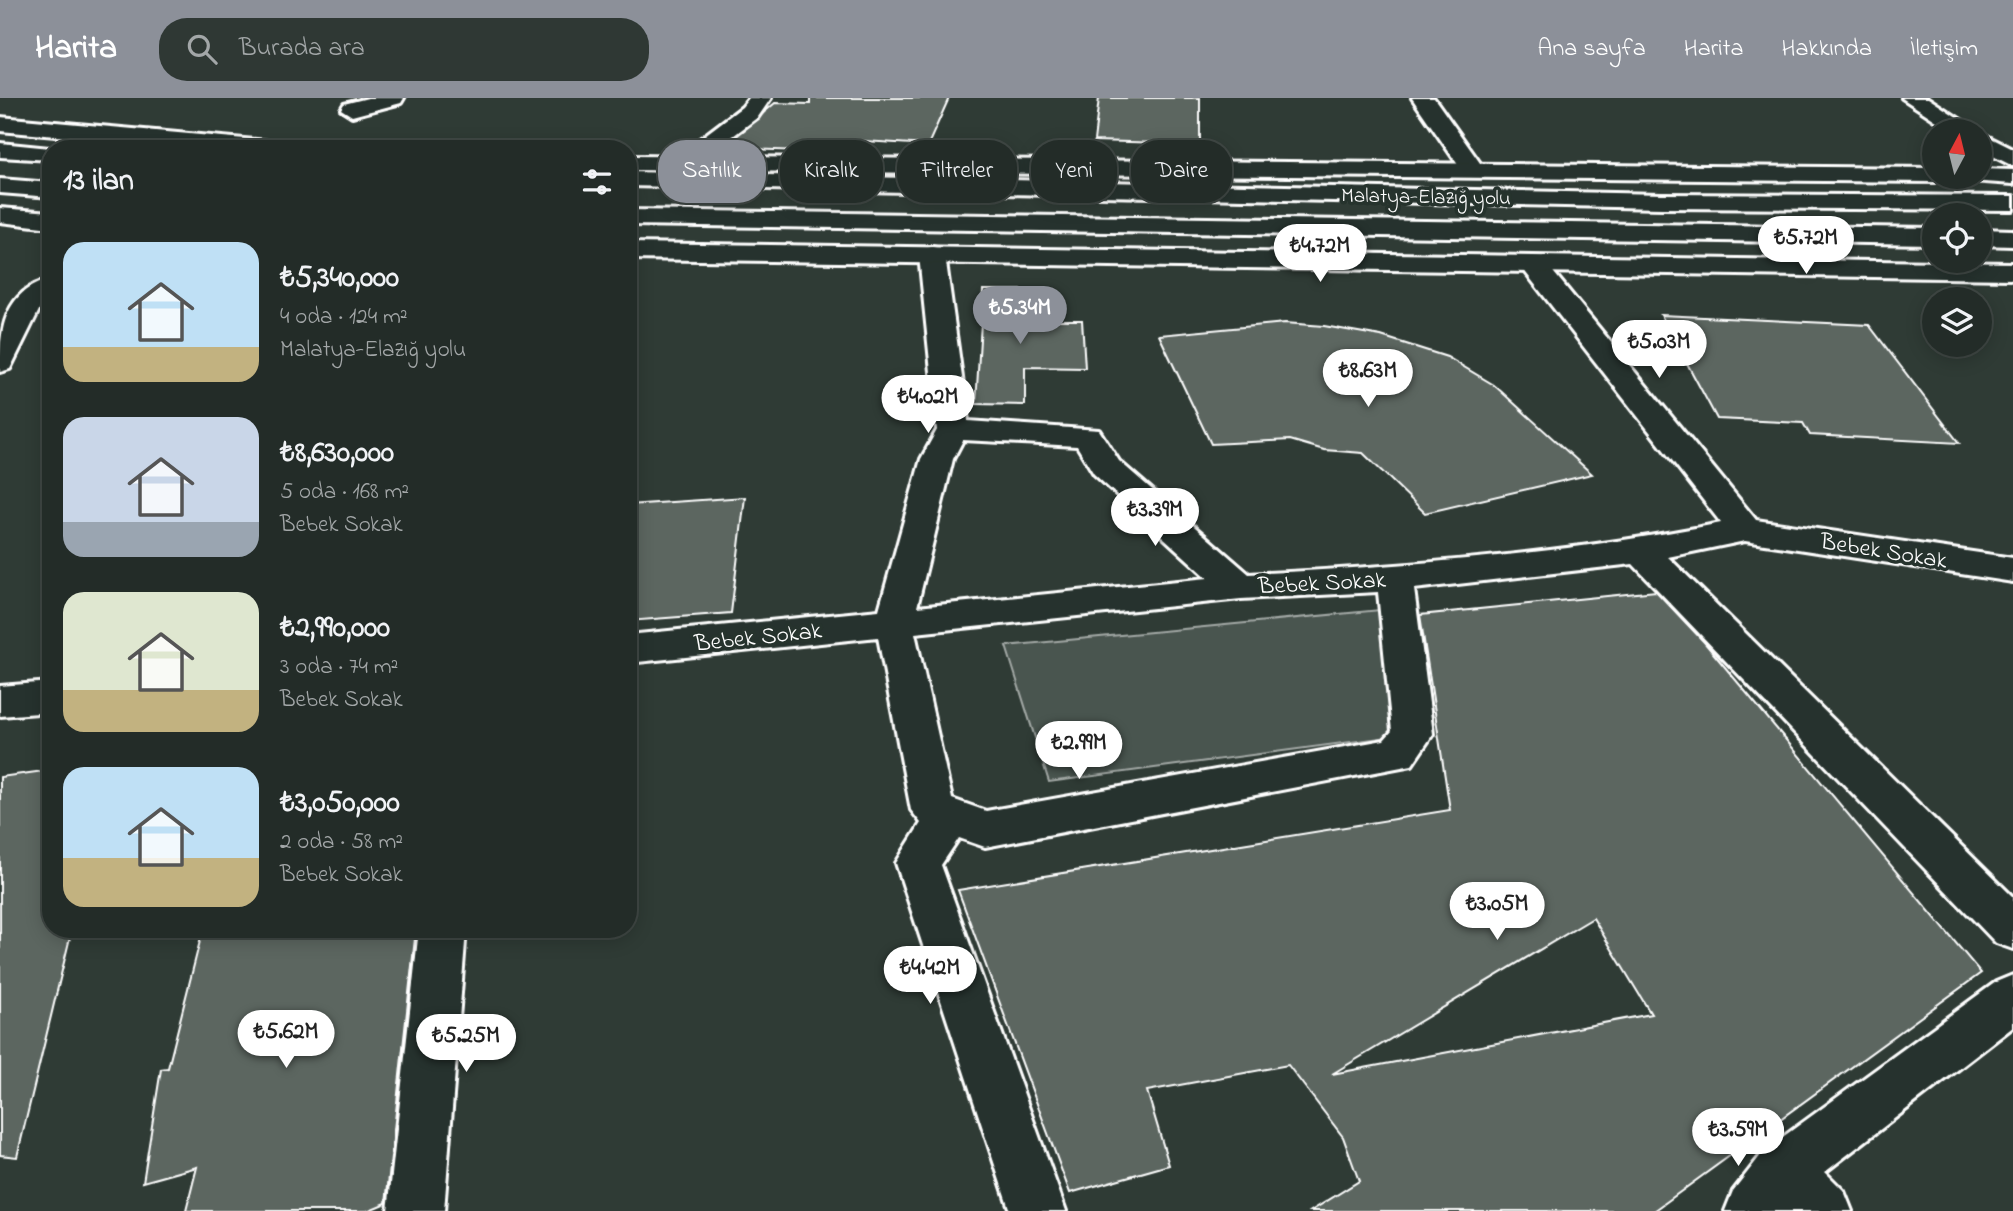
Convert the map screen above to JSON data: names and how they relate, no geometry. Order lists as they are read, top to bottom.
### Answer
{
  "streets": {
    "main road": ["Malatya-Elazığ yolu", "Bebek Sokak"]
  },
  "north": "top",
  "page": {
    "header": "Harita",
    "search": "Burada ara",
    "nav": [
      "Ana sayfa",
      "Harita",
      "Hakkında",
      "İletişim"
    ],
    "chip": [
      "Satılık",
      "Kiralık",
      "Filtreler",
      "Yeni",
      "Daire"
    ],
    "heading": "13 ilan",
    "price": [
      "₺5.72M",
      "₺4.72M",
      "₺5.34M",
      "₺5.03M",
      "₺8.63M",
      "₺4.02M",
      "₺3.39M",
      "₺2.99M",
      "₺3.05M",
      "₺4.42M",
      "₺5.62M",
      "₺5.25M",
      "₺3.59M"
    ],
    "list": [
      {
        "name": "₺5,340,000",
        "note": "4 oda · 124 m² · Malatya-Elazığ yolu"
      },
      {
        "name": "₺8,630,000",
        "note": "5 oda · 168 m² · Bebek Sokak"
      },
      {
        "name": "₺2,990,000",
        "note": "3 oda · 74 m² · Bebek Sokak"
      },
      {
        "name": "₺3,050,000",
        "note": "2 oda · 58 m² · Bebek Sokak"
      }
    ]
  }
}
